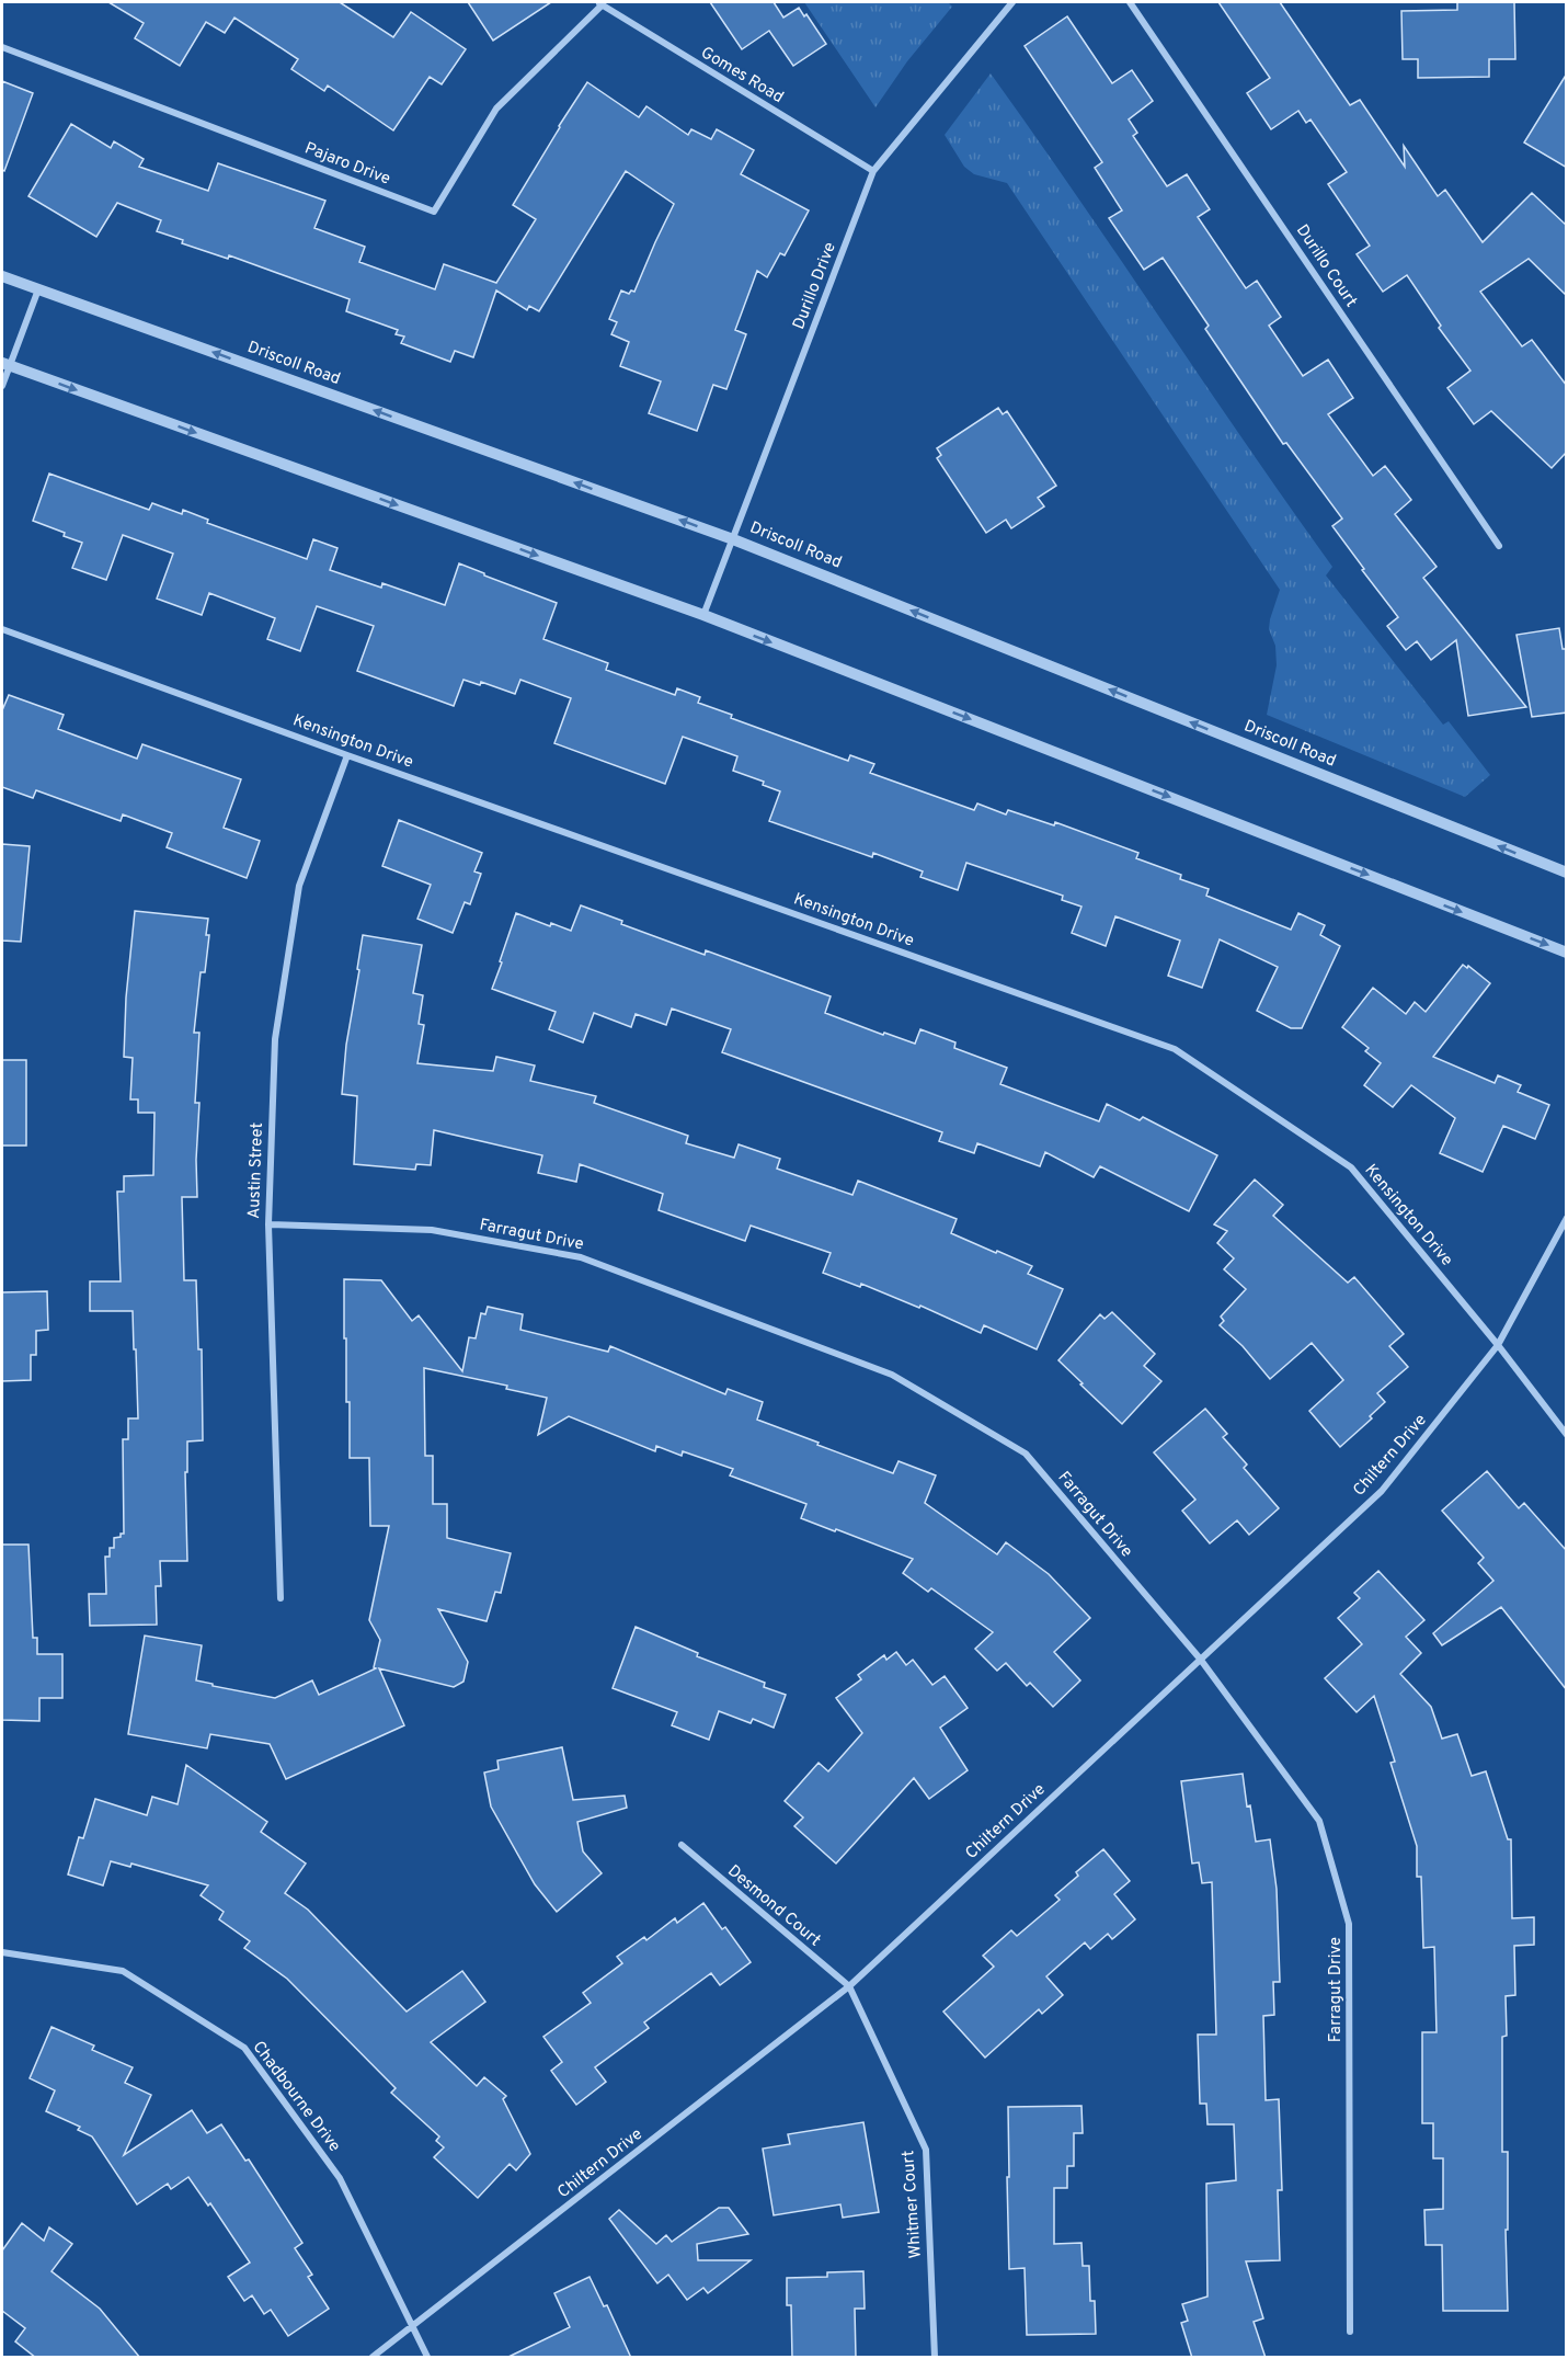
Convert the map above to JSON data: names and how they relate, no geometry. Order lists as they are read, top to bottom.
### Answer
{
  "streets": {
    "street": [
      "Gomes Road",
      "Pajaro Drive",
      "Durillo Court",
      "Durillo Drive",
      "Driscoll Road",
      "Kensington Drive",
      "Austin Street",
      "Farragut Drive",
      "Chiltern Drive",
      "Desmond Court",
      "Chadbourne Drive",
      "Whitmer Court"
    ]
  },
  "crossings": [
    ["Gomes Road", "Pajaro Drive"],
    ["Gomes Road", "Durillo Drive"],
    ["Durillo Drive", "Driscoll Road"],
    ["Kensington Drive", "Austin Street"],
    ["Kensington Drive", "Chiltern Drive"],
    ["Austin Street", "Farragut Drive"],
    ["Farragut Drive", "Chiltern Drive"],
    ["Chiltern Drive", "Desmond Court"],
    ["Chiltern Drive", "Chadbourne Drive"],
    ["Chiltern Drive", "Whitmer Court"],
    ["Desmond Court", "Whitmer Court"]
  ]
}
